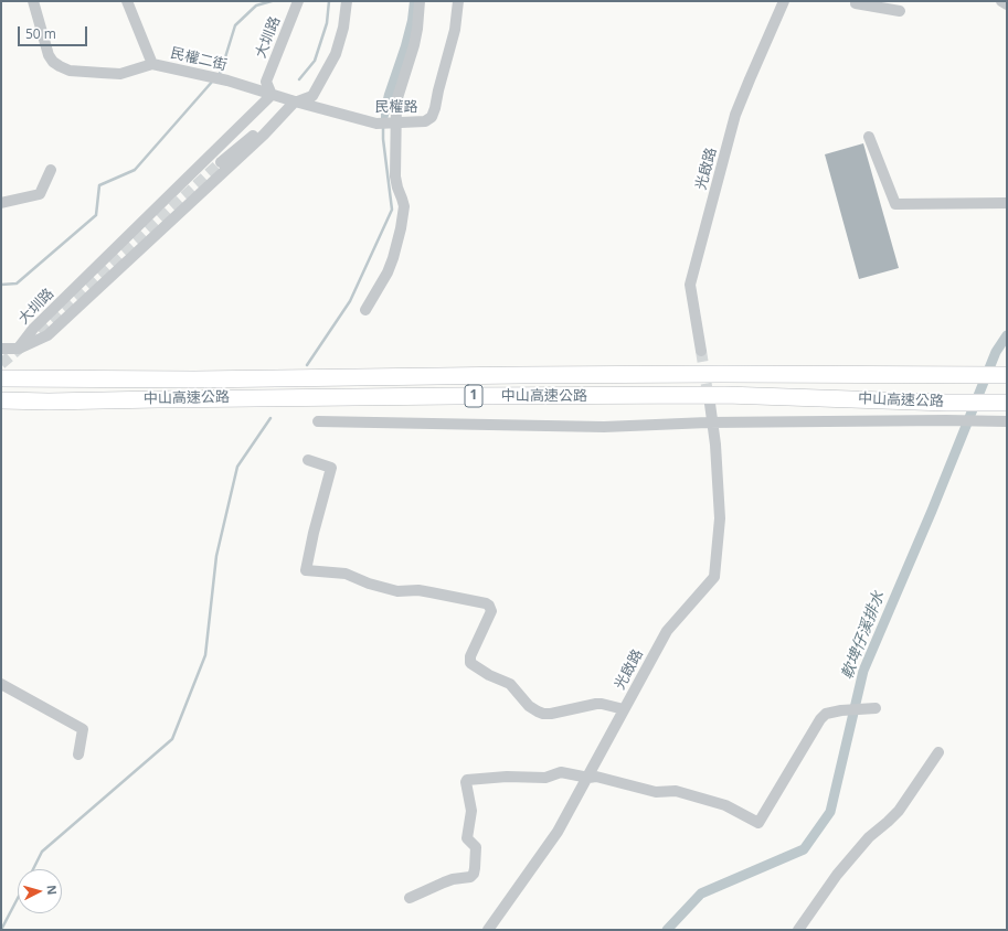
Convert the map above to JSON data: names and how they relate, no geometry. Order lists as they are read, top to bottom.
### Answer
{
  "streets": {
    "highway": ["1", "中山高速公路"],
    "street": [
      "大圳路",
      "民權二街",
      "民權路",
      "光啟路"
    ]
  },
  "crossings": [
    ["大圳路", "民權二街"],
    ["大圳路", "民權路"],
    ["民權二街", "民權路"]
  ],
  "water": ["軟埤仔溪排水"],
  "scale_bar": "50 m",
  "north": "right"
}
